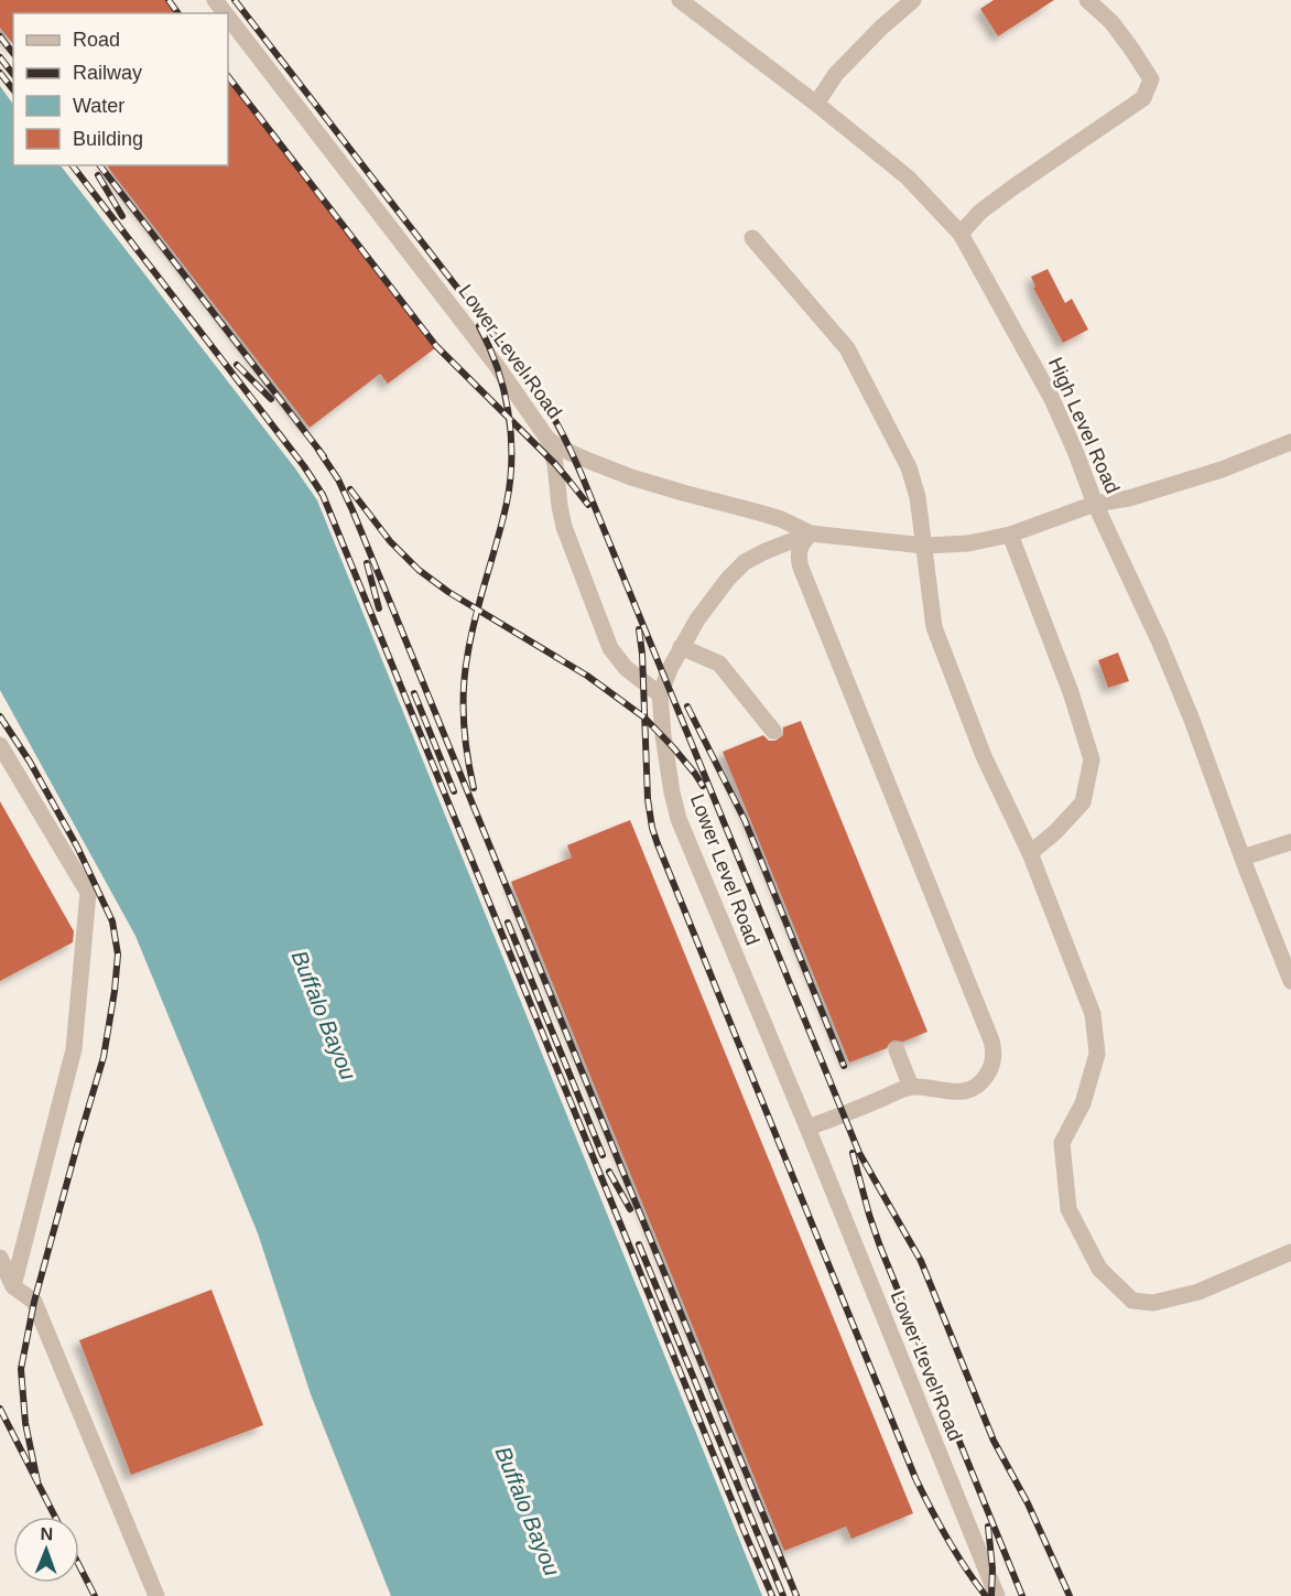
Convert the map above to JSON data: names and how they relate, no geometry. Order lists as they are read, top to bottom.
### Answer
{
  "streets": {
    "lane": ["Lower Level Road", "High Level Road"]
  },
  "water": ["Buffalo Bayou"],
  "legend": [
    "Road",
    "Railway",
    "Water",
    "Building"
  ],
  "north": "top"
}
